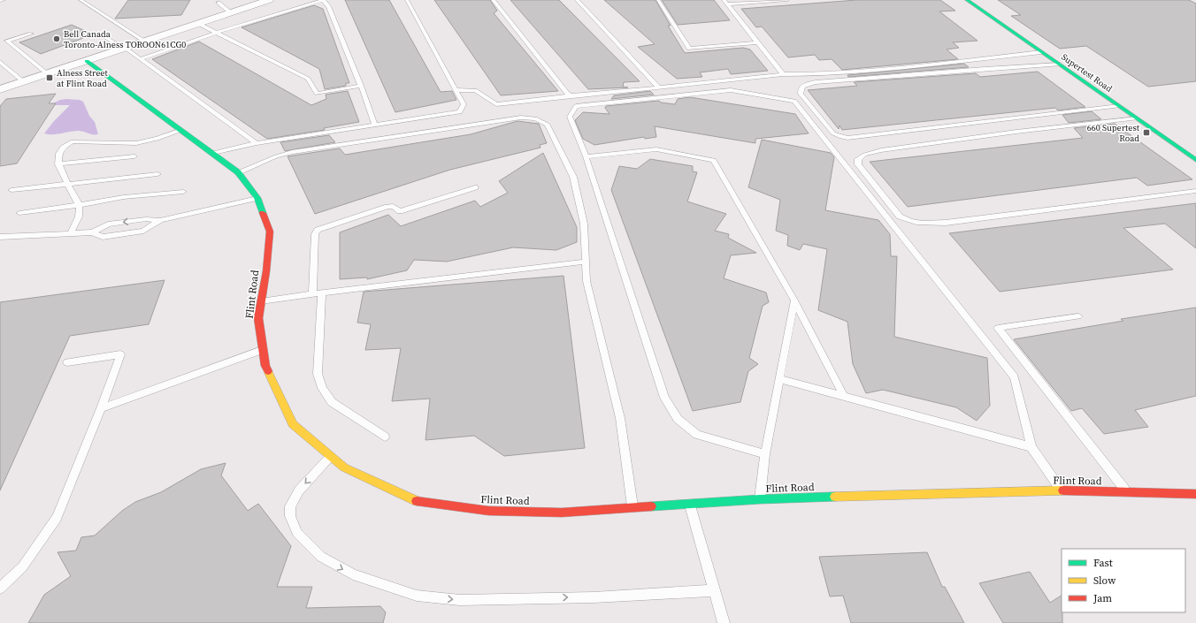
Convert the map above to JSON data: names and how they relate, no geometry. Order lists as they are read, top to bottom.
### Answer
{
  "streets": {
    "street": ["Supertest Road", "Flint Road"]
  },
  "places": {
    "other": ["Bell Canada Toronto-Alness TOROON61CG0"],
    "transit": ["Alness Street at Flint Road", "660 Supertest Road"]
  },
  "legend": ["Fast", "Slow", "Jam"]
}
